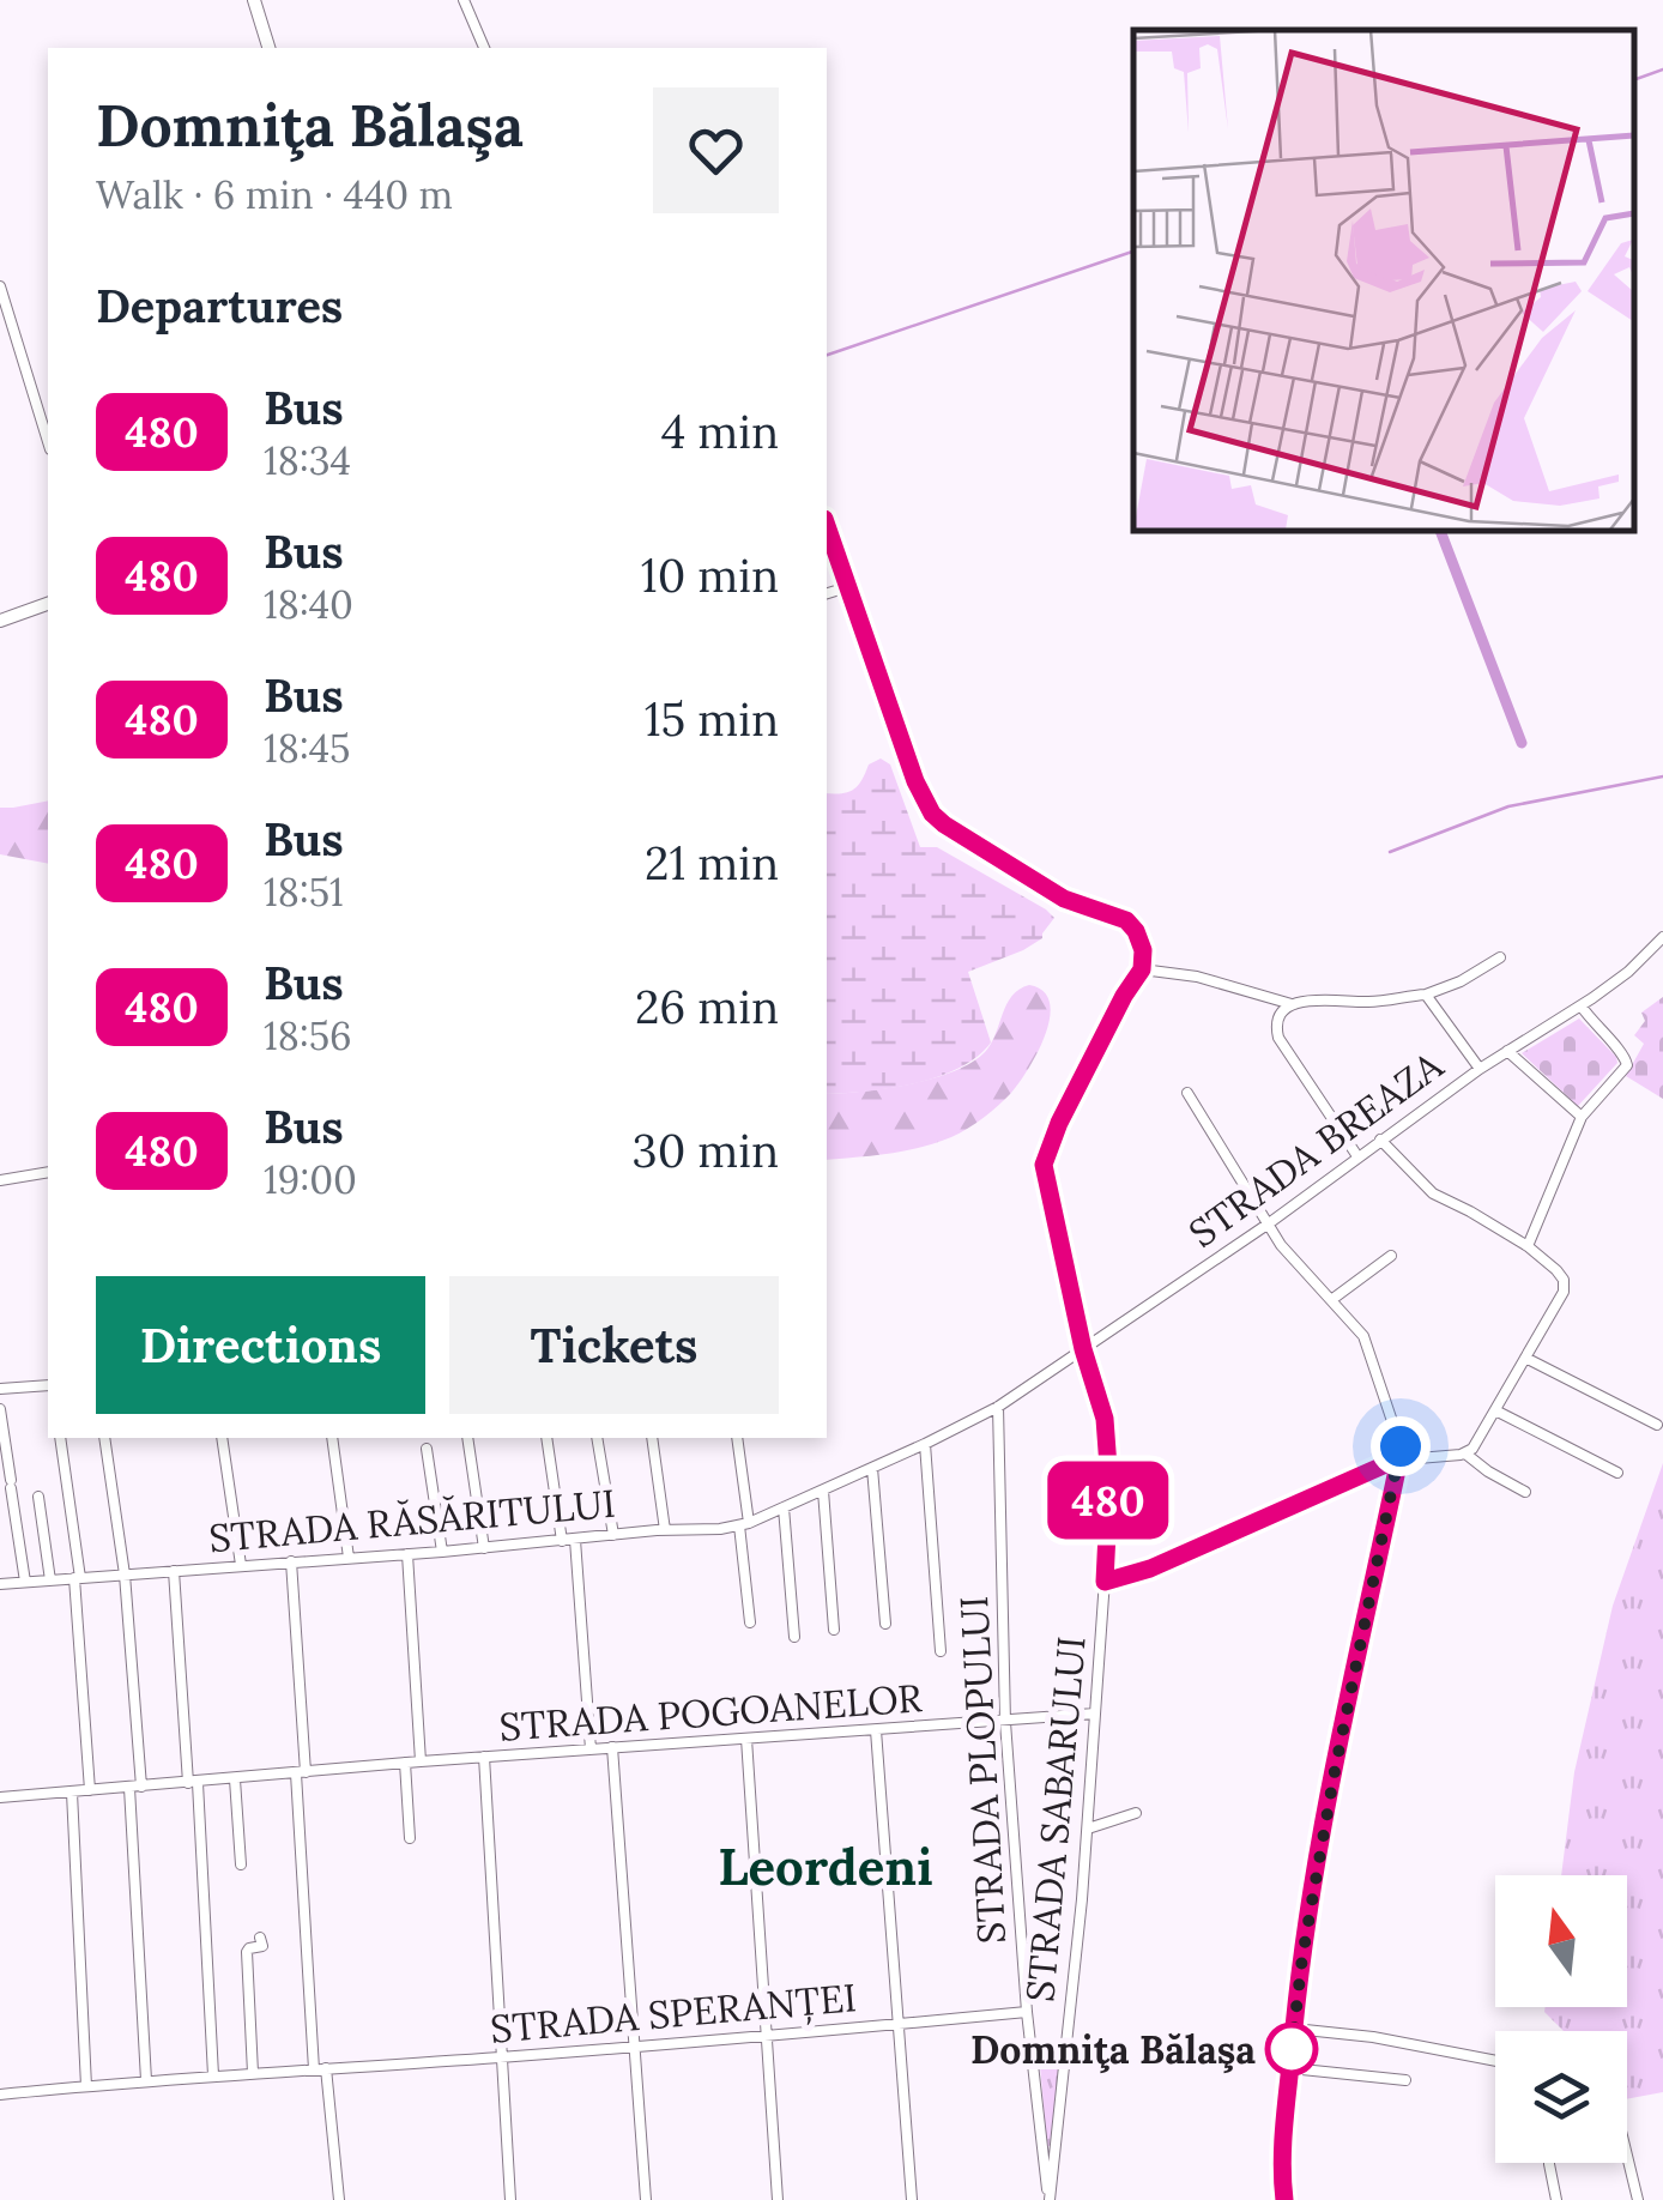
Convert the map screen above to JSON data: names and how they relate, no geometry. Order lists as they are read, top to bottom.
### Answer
{
  "streets": {
    "street": [
      "STRADA BREAZA",
      "STRADA RĂSĂRITULUI",
      "STRADA POGOANELOR",
      "STRADA PLOPULUI",
      "STRADA SABARULUI",
      "STRADA SPERANȚEI"
    ]
  },
  "crossings": [
    ["STRADA BREAZA", "STRADA RĂSĂRITULUI"],
    ["STRADA BREAZA", "STRADA PLOPULUI"],
    ["STRADA BREAZA", "STRADA SABARULUI"],
    ["STRADA RĂSĂRITULUI", "STRADA PLOPULUI"],
    ["STRADA POGOANELOR", "STRADA PLOPULUI"],
    ["STRADA POGOANELOR", "STRADA SABARULUI"],
    ["STRADA POGOANELOR", "STRADA SPERANȚEI"],
    ["STRADA PLOPULUI", "STRADA SABARULUI"],
    ["STRADA PLOPULUI", "STRADA SPERANȚEI"]
  ],
  "districts": ["Leordeni"],
  "places": ["Domniţa Bălaşa"],
  "lines": ["bus line 480"],
  "north": "top",
  "page": {
    "on_map": "480",
    "heading": [
      ["Domniţa Bălaşa", "Walk · 6 min · 440 m"],
      "Departures"
    ],
    "list": [
      {
        "mark": "480",
        "name": "Bus",
        "note": "18:34",
        "value": "4 min"
      },
      {
        "mark": "480",
        "name": "Bus",
        "note": "18:40",
        "value": "10 min"
      },
      {
        "mark": "480",
        "name": "Bus",
        "note": "18:45",
        "value": "15 min"
      },
      {
        "mark": "480",
        "name": "Bus",
        "note": "18:51",
        "value": "21 min"
      },
      {
        "mark": "480",
        "name": "Bus",
        "note": "18:56",
        "value": "26 min"
      },
      {
        "mark": "480",
        "name": "Bus",
        "note": "19:00",
        "value": "30 min"
      }
    ],
    "buttons": ["Directions", "Tickets"]
  }
}
